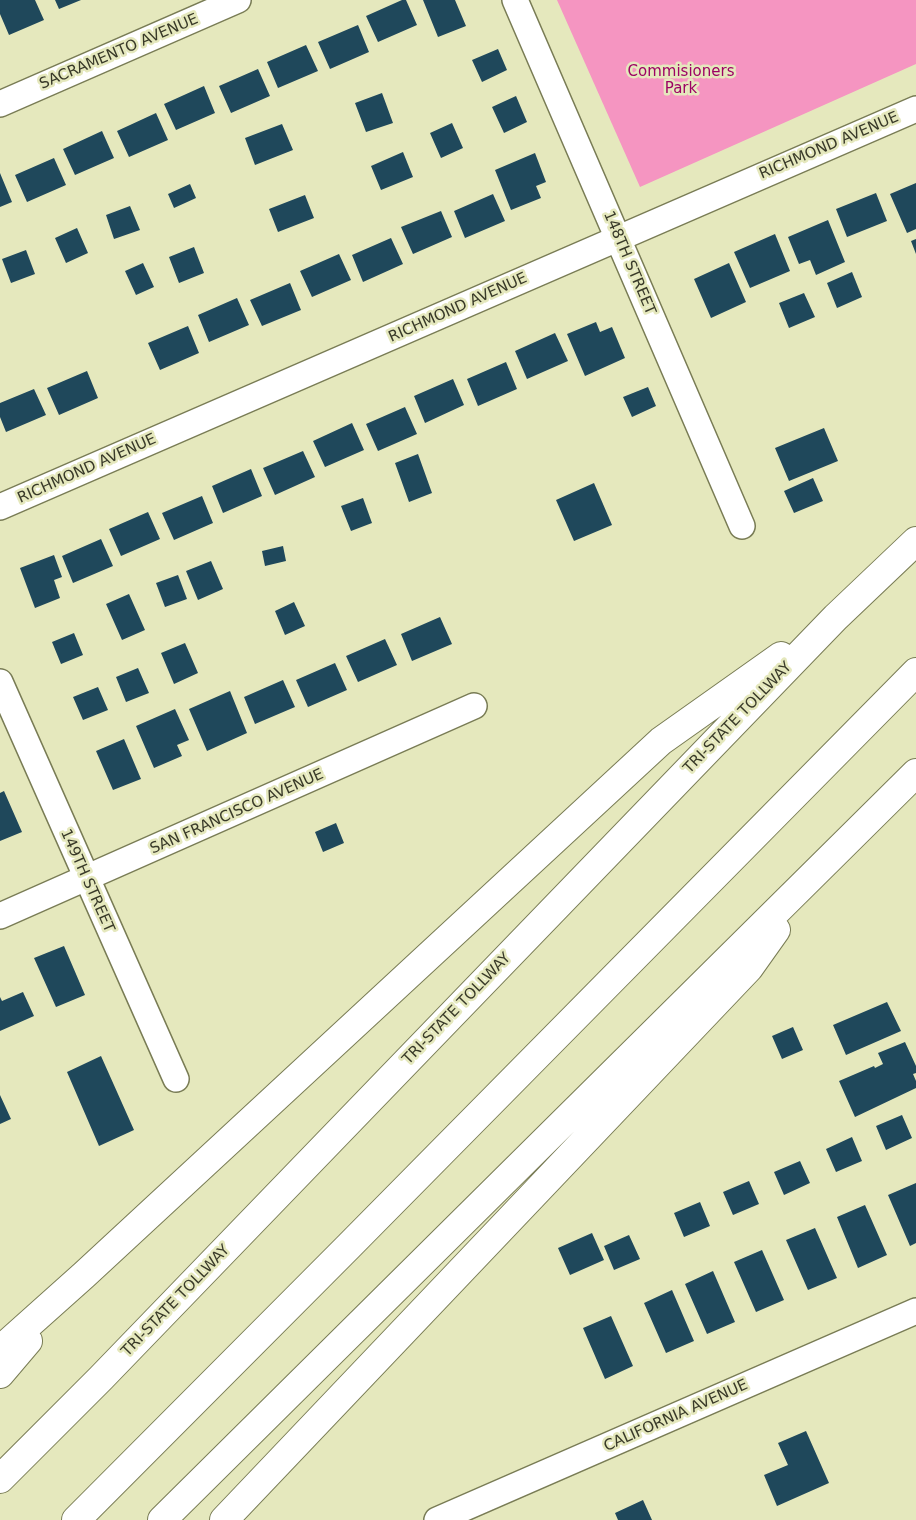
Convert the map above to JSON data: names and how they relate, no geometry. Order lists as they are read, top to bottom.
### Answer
{
  "streets": {
    "highway": ["TRI-STATE TOLLWAY"],
    "street": [
      "SACRAMENTO AVENUE",
      "RICHMOND AVENUE",
      "148TH STREET",
      "SAN FRANCISCO AVENUE",
      "149TH STREET",
      "CALIFORNIA AVENUE"
    ]
  },
  "crossings": [
    ["RICHMOND AVENUE", "148TH STREET"],
    ["SAN FRANCISCO AVENUE", "149TH STREET"]
  ],
  "parks": ["Commisioners Park"]
}
